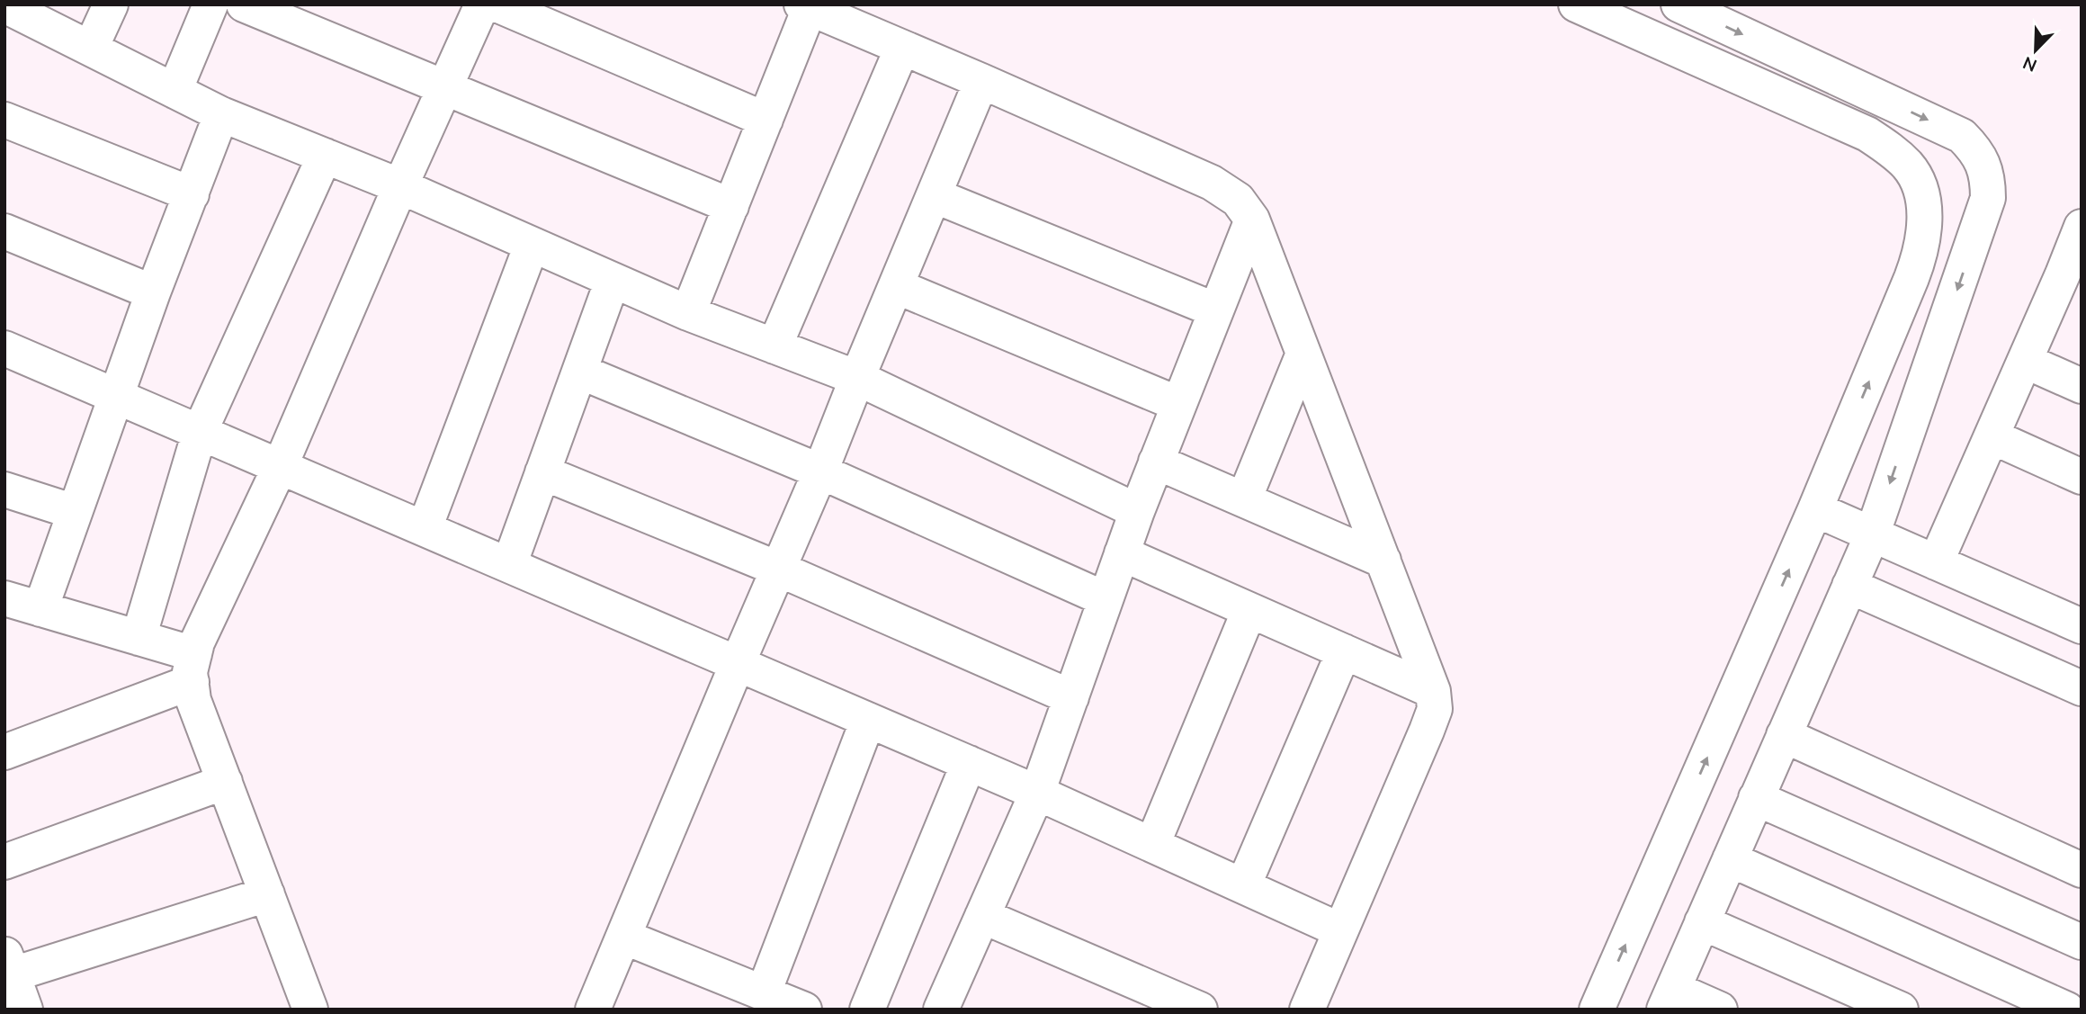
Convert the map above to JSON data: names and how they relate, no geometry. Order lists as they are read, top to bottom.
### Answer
{
  "north": "bottom left"
}
